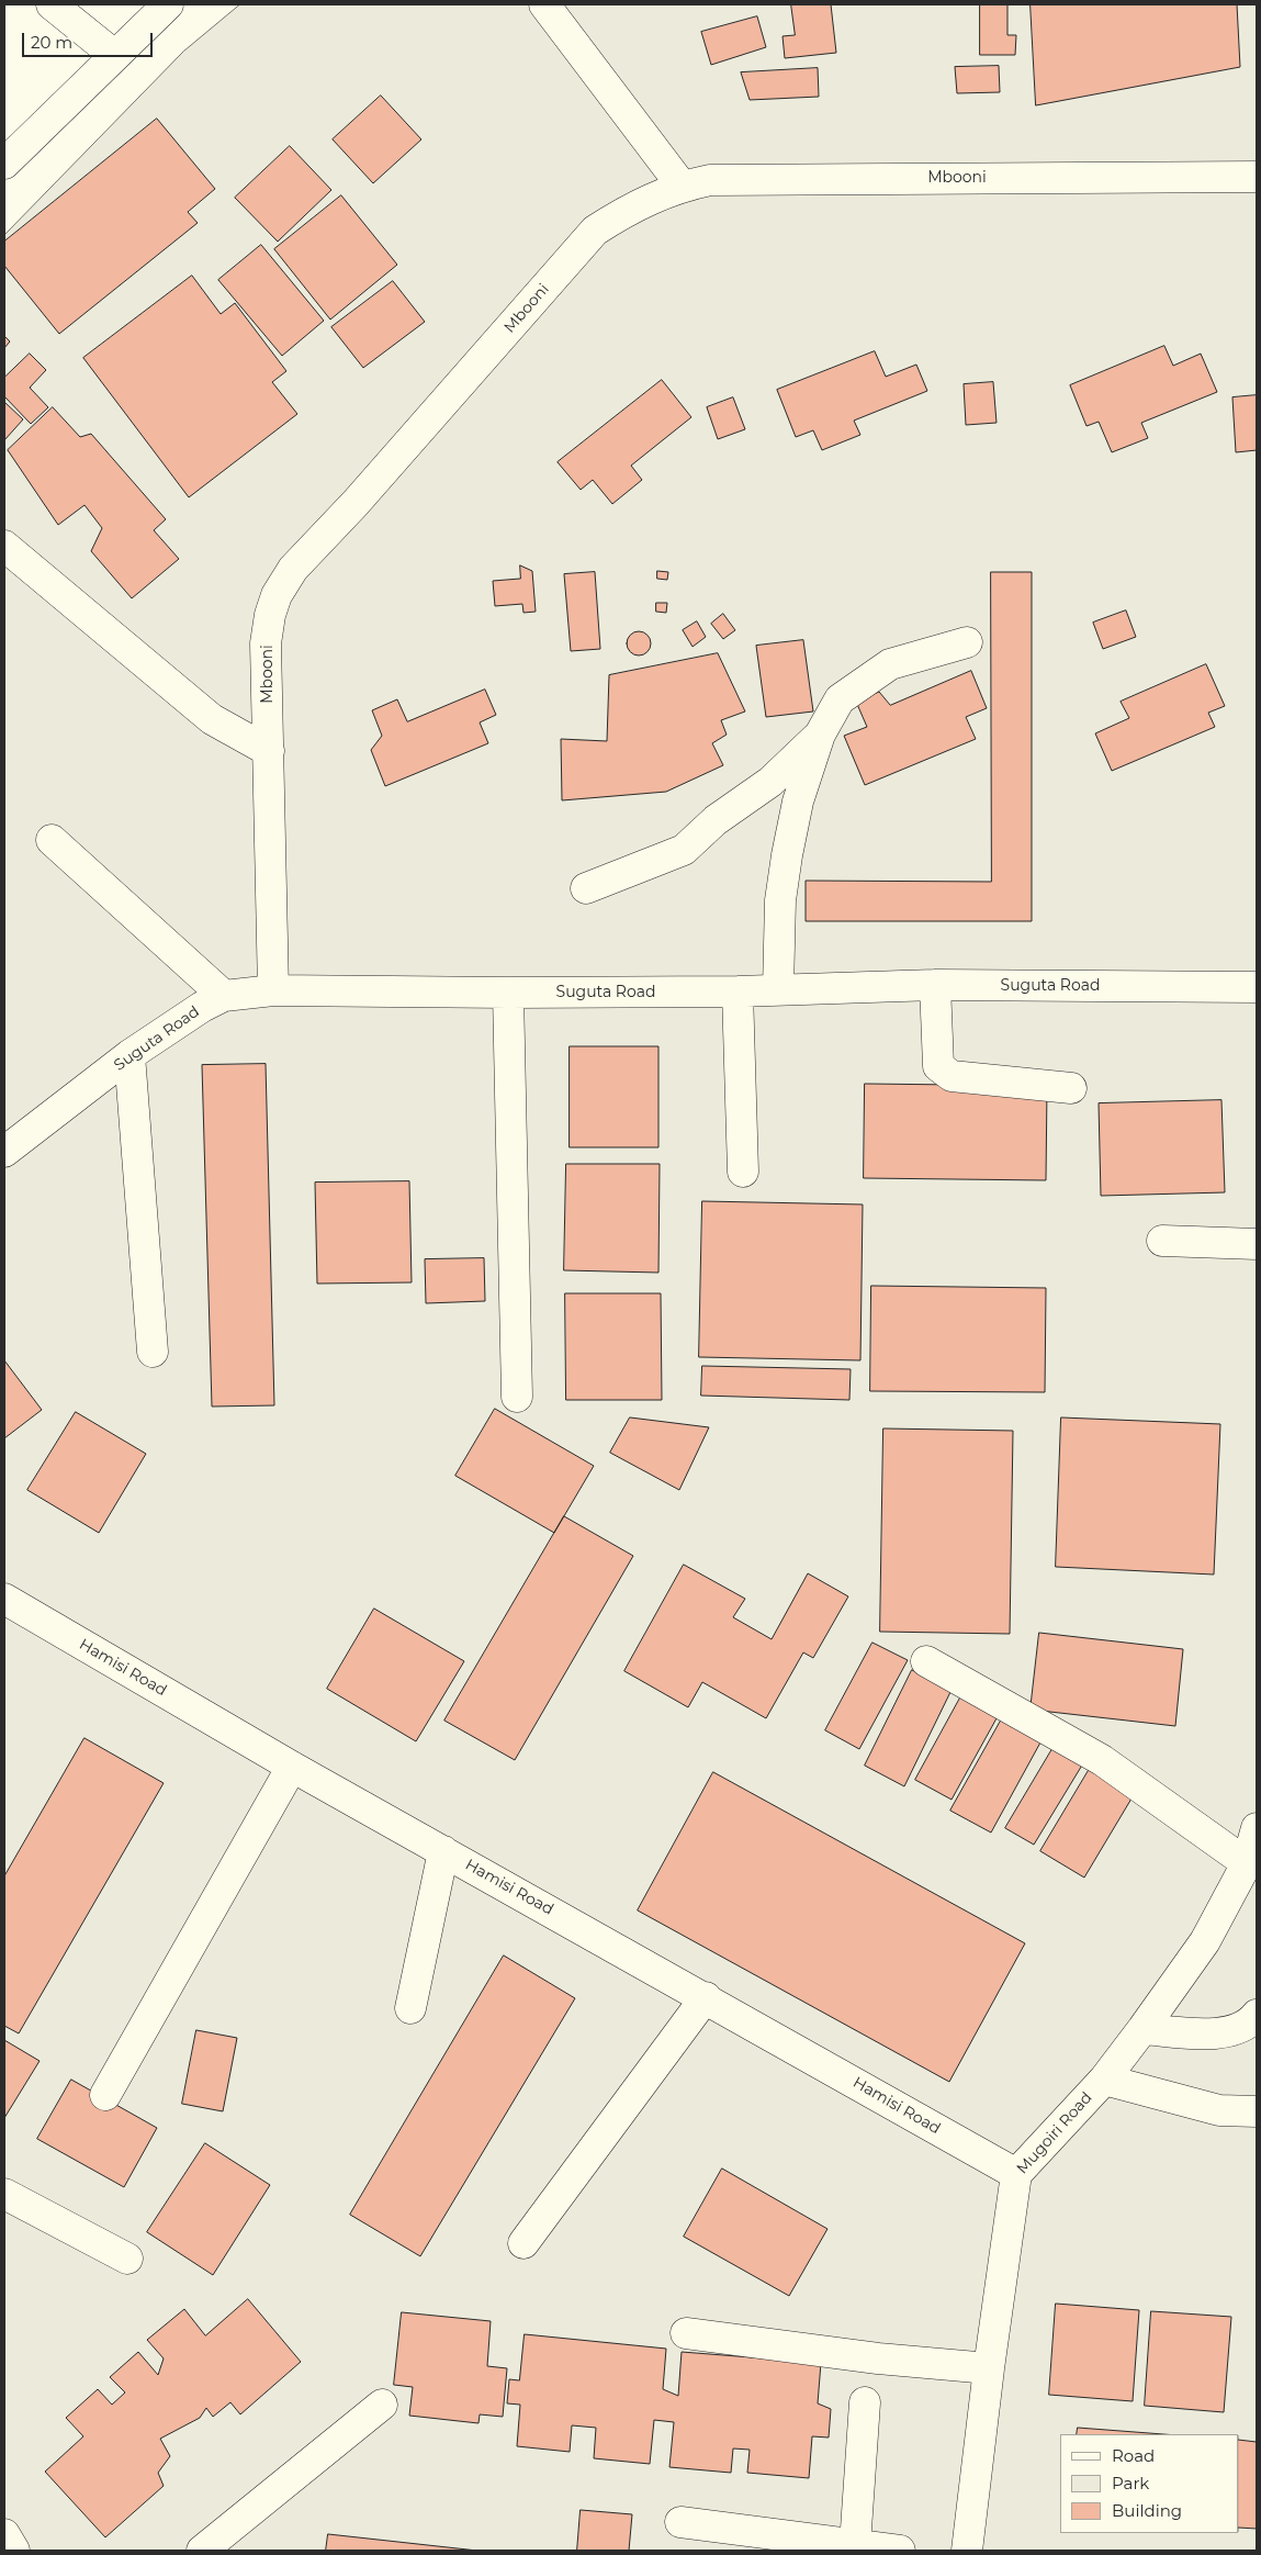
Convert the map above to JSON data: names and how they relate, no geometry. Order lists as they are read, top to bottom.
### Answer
{
  "streets": {
    "street": [
      "Mbooni",
      "Suguta Road",
      "Hamisi Road",
      "Mugoiri Road"
    ]
  },
  "crossings": [
    ["Mbooni", "Suguta Road"],
    ["Hamisi Road", "Mugoiri Road"]
  ],
  "legend": ["Road", "Park", "Building"],
  "scale_bar": "20 m"
}
